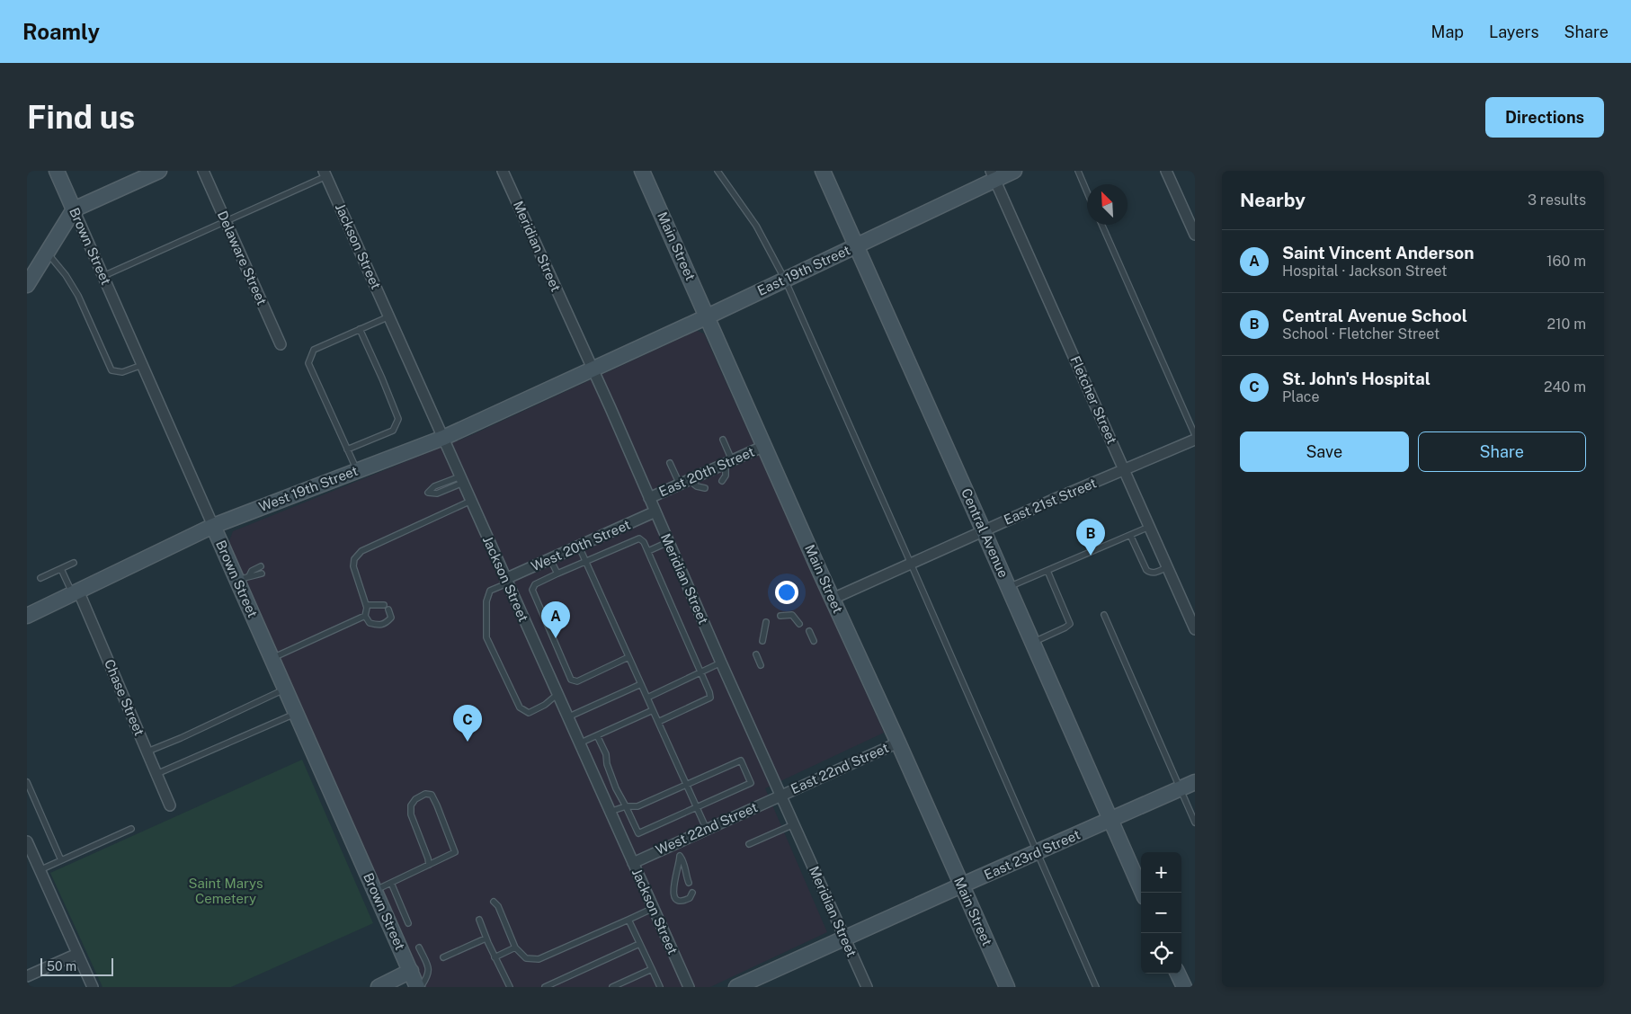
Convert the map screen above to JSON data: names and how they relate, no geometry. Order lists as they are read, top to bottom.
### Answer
{
  "streets": {
    "street": [
      "Brown Street",
      "Jackson Street",
      "Meridian Street",
      "Main Street",
      "Delaware Street",
      "East 19th Street",
      "Fletcher Street",
      "East 20th Street",
      "West 19th Street",
      "East 21st Street",
      "Central Avenue",
      "West 20th Street",
      "Chase Street",
      "East 22nd Street",
      "West 22nd Street",
      "East 23rd Street"
    ]
  },
  "crossings": [
    ["Brown Street", "West 19th Street"],
    ["Jackson Street", "West 19th Street"],
    ["Jackson Street", "West 20th Street"],
    ["Jackson Street", "West 22nd Street"],
    ["Meridian Street", "East 19th Street"],
    ["Meridian Street", "East 20th Street"],
    ["Meridian Street", "West 19th Street"],
    ["Meridian Street", "West 20th Street"],
    ["Meridian Street", "East 22nd Street"],
    ["Meridian Street", "West 22nd Street"],
    ["Meridian Street", "East 23rd Street"],
    ["Main Street", "East 19th Street"],
    ["Main Street", "East 20th Street"],
    ["Main Street", "East 21st Street"],
    ["Main Street", "East 22nd Street"],
    ["Main Street", "East 23rd Street"],
    ["East 19th Street", "Fletcher Street"],
    ["East 19th Street", "West 19th Street"],
    ["East 19th Street", "Central Avenue"],
    ["Fletcher Street", "East 21st Street"],
    ["West 19th Street", "Chase Street"],
    ["East 21st Street", "Central Avenue"],
    ["Central Avenue", "East 23rd Street"],
    ["East 22nd Street", "West 22nd Street"]
  ],
  "parks": ["Saint Marys Cemetery"],
  "scale_bar": "50 m",
  "north": "top left",
  "page": {
    "header": "Roamly",
    "nav": ["Map", "Layers", "Share"],
    "buttons": [
      "Directions",
      ["Save", "Share"]
    ],
    "title": "Find us",
    "heading": ["Nearby", "3 results"],
    "list": [
      {
        "mark": "A",
        "name": "Saint Vincent Anderson",
        "note": "Hospital · Jackson Street",
        "value": "160 m"
      },
      {
        "mark": "B",
        "name": "Central Avenue School",
        "note": "School · Fletcher Street",
        "value": "210 m"
      },
      {
        "mark": "C",
        "name": "St. John's Hospital",
        "note": "Place",
        "value": "240 m"
      }
    ],
    "pins": ["B", "A", "C"],
    "map_buttons": ["+", "−"],
    "scale": "50 m"
  }
}
